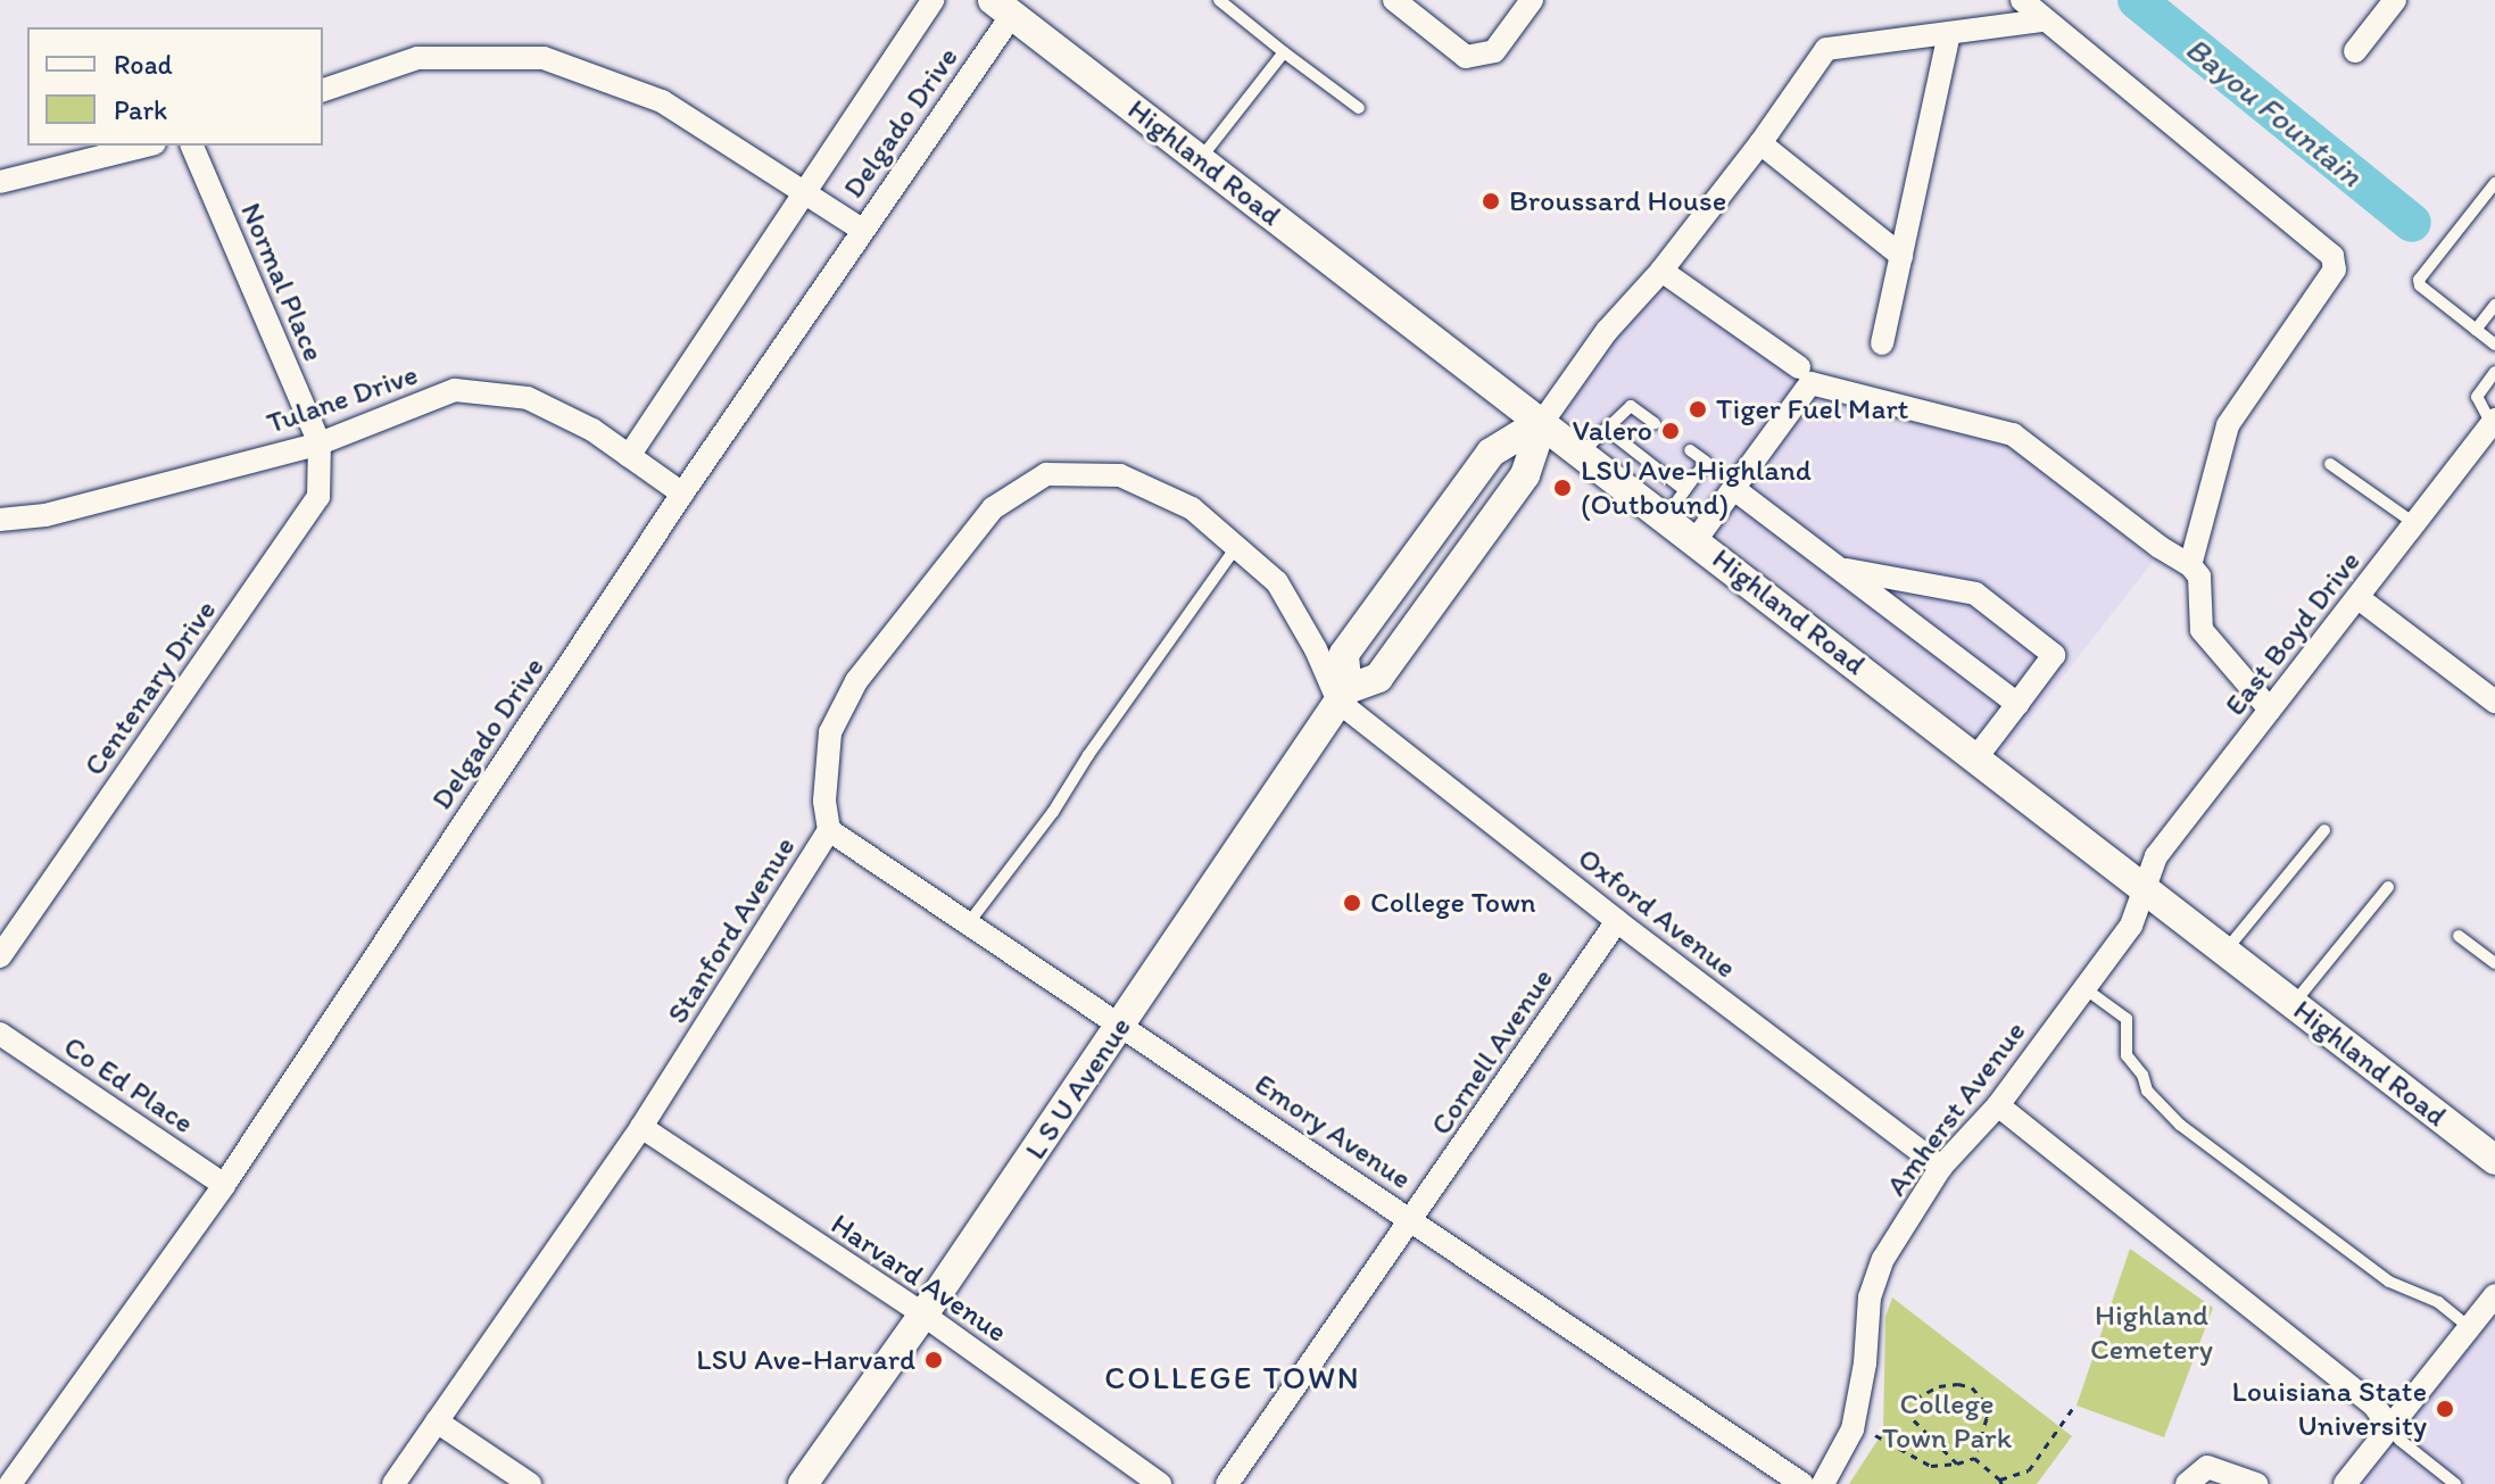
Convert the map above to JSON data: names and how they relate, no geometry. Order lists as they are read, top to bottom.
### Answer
{
  "streets": {
    "street": [
      "Delgado Drive",
      "Highland Road",
      "Normal Place",
      "Tulane Drive",
      "East Boyd Drive",
      "Centenary Drive",
      "Oxford Avenue",
      "Stanford Avenue",
      "Cornell Avenue",
      "Co Ed Place",
      "L S U Avenue",
      "Amherst Avenue",
      "Emory Avenue",
      "Harvard Avenue"
    ]
  },
  "crossings": [
    ["Delgado Drive", "Highland Road"],
    ["Delgado Drive", "Tulane Drive"],
    ["Delgado Drive", "Co Ed Place"],
    ["Highland Road", "East Boyd Drive"],
    ["Highland Road", "L S U Avenue"],
    ["Highland Road", "Amherst Avenue"],
    ["Normal Place", "Tulane Drive"],
    ["Normal Place", "Centenary Drive"],
    ["Tulane Drive", "Centenary Drive"],
    ["East Boyd Drive", "Amherst Avenue"],
    ["Oxford Avenue", "Stanford Avenue"],
    ["Oxford Avenue", "Cornell Avenue"],
    ["Oxford Avenue", "L S U Avenue"],
    ["Oxford Avenue", "Amherst Avenue"],
    ["Stanford Avenue", "L S U Avenue"],
    ["Stanford Avenue", "Emory Avenue"],
    ["Stanford Avenue", "Harvard Avenue"],
    ["Cornell Avenue", "Emory Avenue"],
    ["L S U Avenue", "Emory Avenue"],
    ["L S U Avenue", "Harvard Avenue"]
  ],
  "districts": ["COLLEGE TOWN"],
  "water": ["Bayou Fountain"],
  "parks": ["Highland Cemetery", "College Town Park"],
  "places": [
    "Broussard House",
    "Tiger Fuel Mart",
    "Valero",
    "LSU Ave-Highland (Outbound)",
    "College Town",
    "LSU Ave-Harvard",
    "Louisiana State University"
  ],
  "legend": ["Road", "Park"]
}
